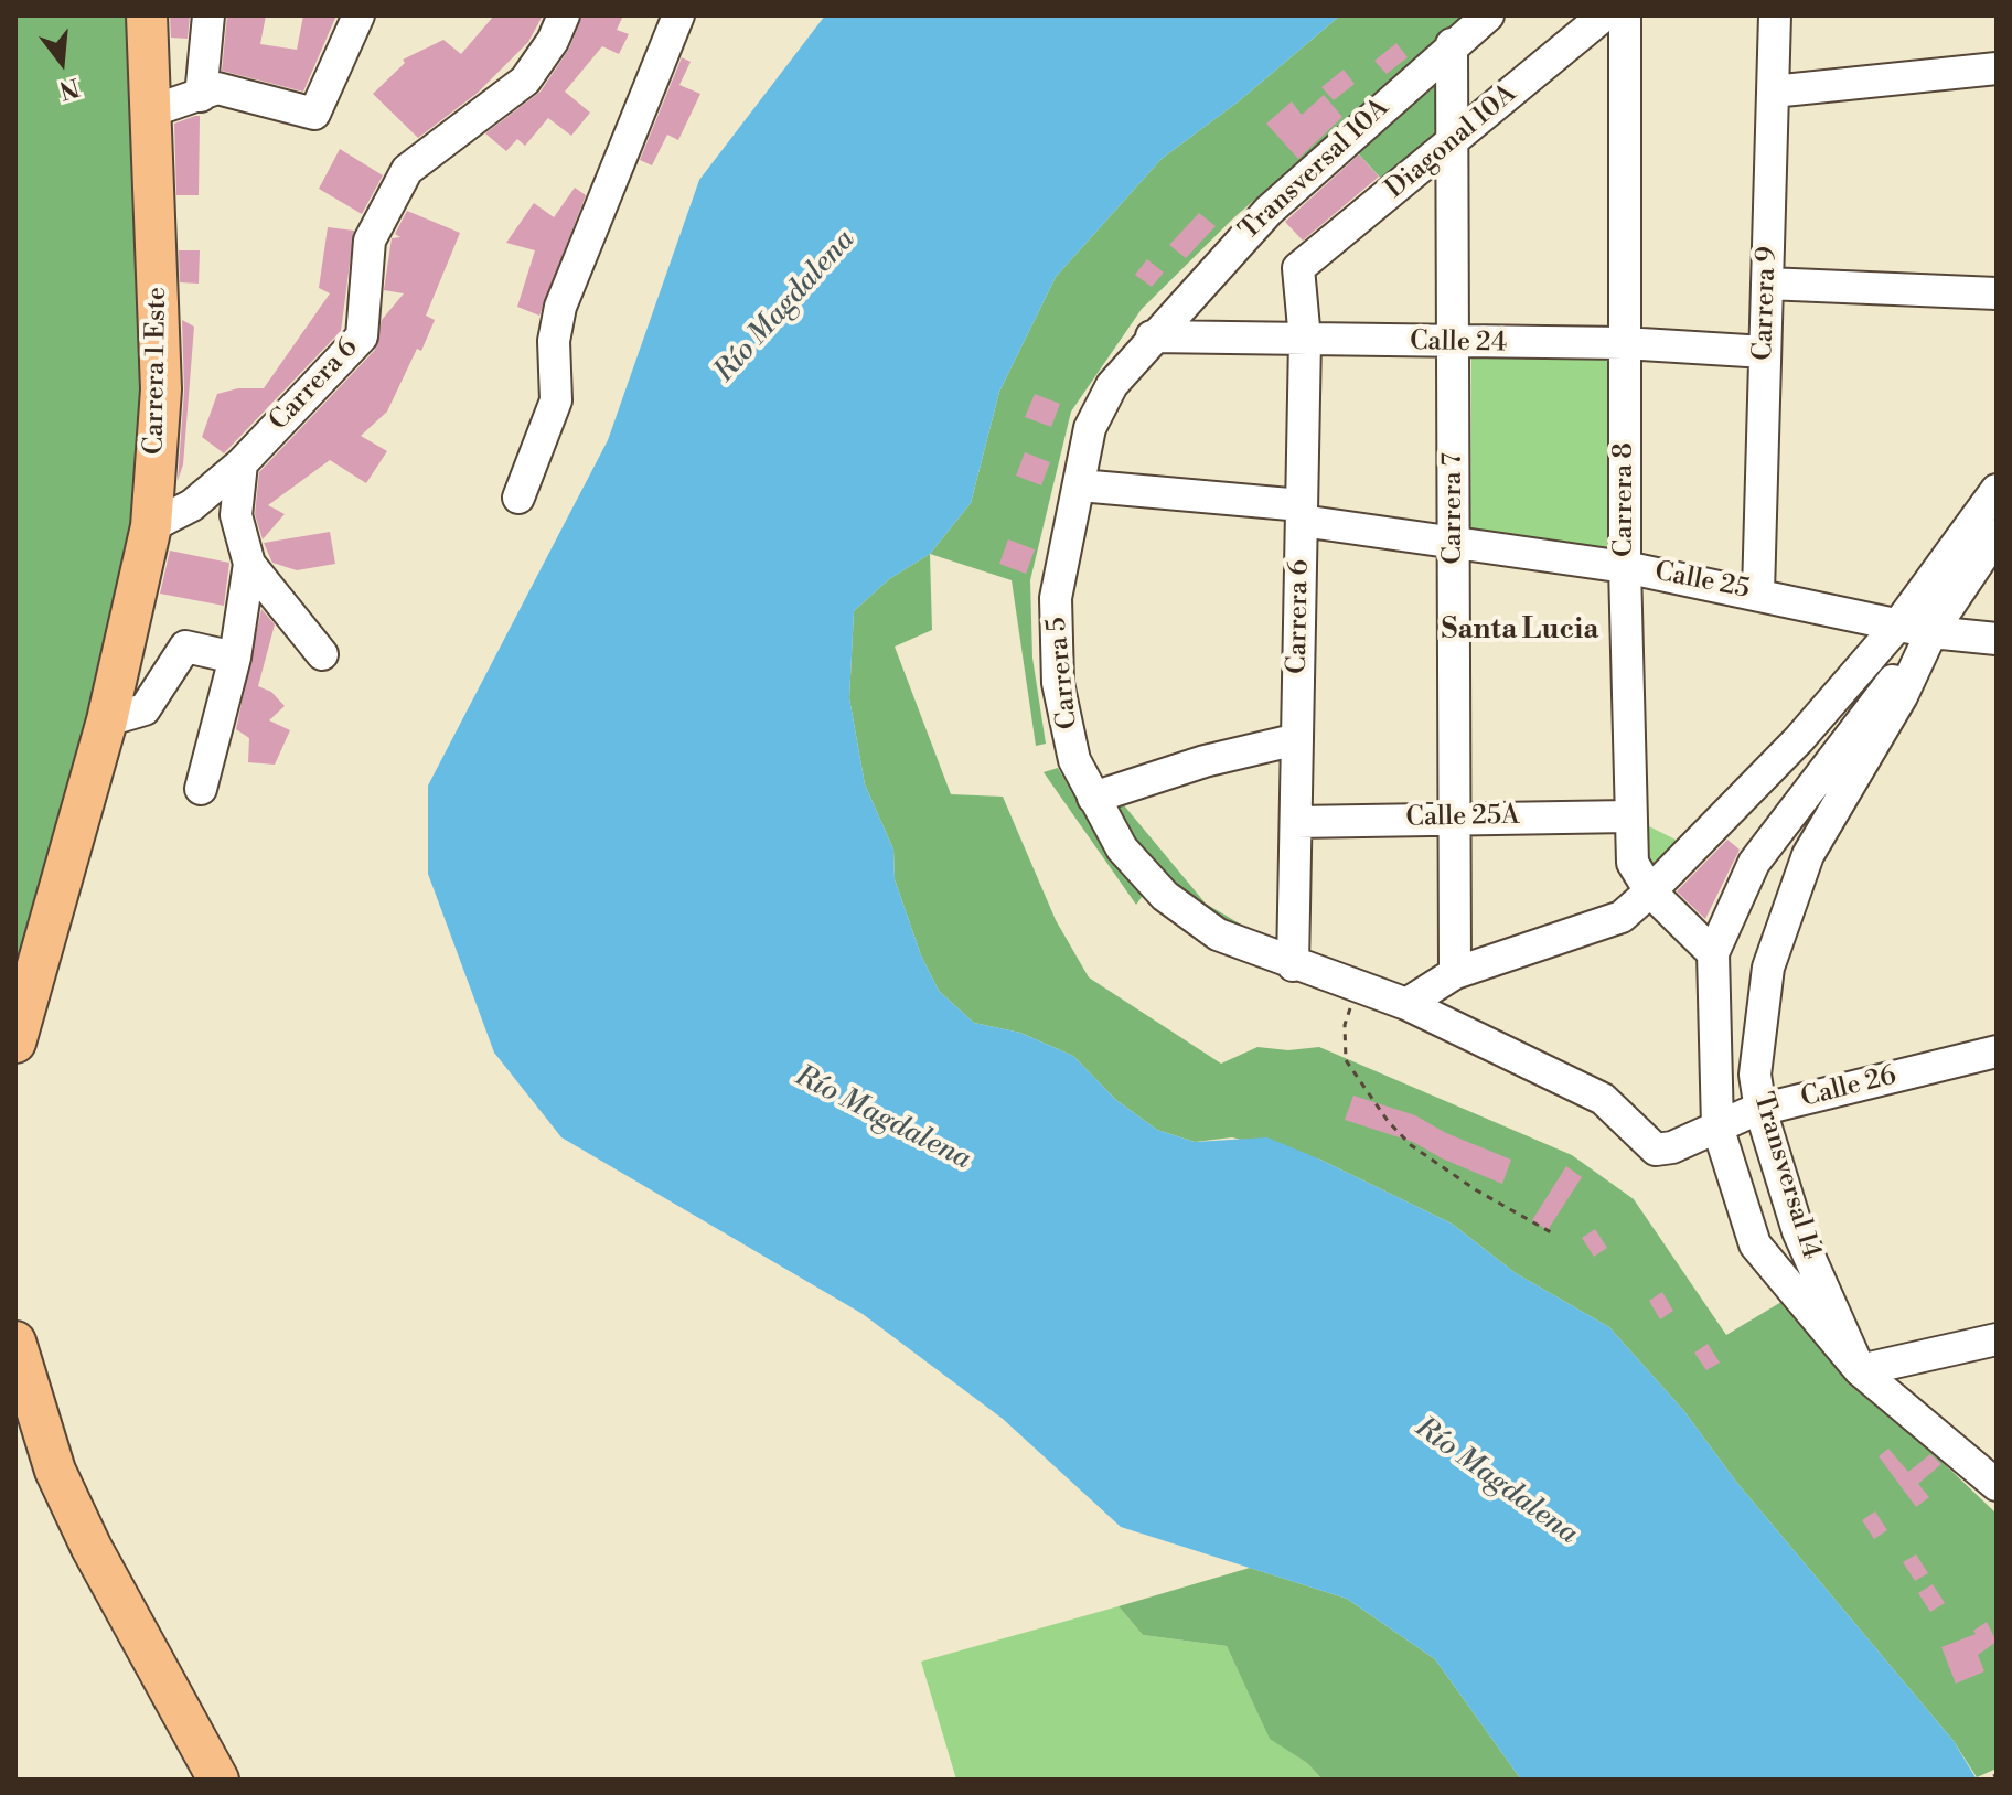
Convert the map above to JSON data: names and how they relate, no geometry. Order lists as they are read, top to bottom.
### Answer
{
  "streets": {
    "main road": ["Carrera 1 Este"],
    "street": [
      "Diagonal 10A",
      "Transversal 10A",
      "Carrera 9",
      "Calle 24",
      "Carrera 6",
      "Carrera 8",
      "Carrera 7",
      "Calle 25",
      "Carrera 5",
      "Calle 25A",
      "Calle 26",
      "Transversal 14"
    ]
  },
  "crossings": [
    ["Diagonal 10A", "Carrera 6"],
    ["Diagonal 10A", "Carrera 7"],
    ["Transversal 10A", "Calle 24"],
    ["Transversal 10A", "Carrera 7"],
    ["Transversal 10A", "Carrera 5"],
    ["Carrera 9", "Calle 24"],
    ["Carrera 9", "Calle 25"],
    ["Calle 24", "Carrera 6"],
    ["Calle 24", "Carrera 8"],
    ["Calle 24", "Carrera 7"],
    ["Calle 24", "Carrera 5"],
    ["Carrera 1 Este", "Carrera 6"],
    ["Carrera 6", "Calle 25"],
    ["Carrera 6", "Carrera 5"],
    ["Carrera 6", "Calle 25A"],
    ["Carrera 8", "Calle 25"],
    ["Carrera 8", "Calle 25A"],
    ["Carrera 7", "Calle 25"],
    ["Carrera 7", "Calle 25A"],
    ["Calle 25", "Carrera 5"],
    ["Calle 25", "Transversal 14"],
    ["Carrera 5", "Calle 26"],
    ["Calle 26", "Transversal 14"]
  ],
  "districts": ["Santa Lucia"],
  "water": ["Río Magdalena"],
  "north": "bottom"
}
